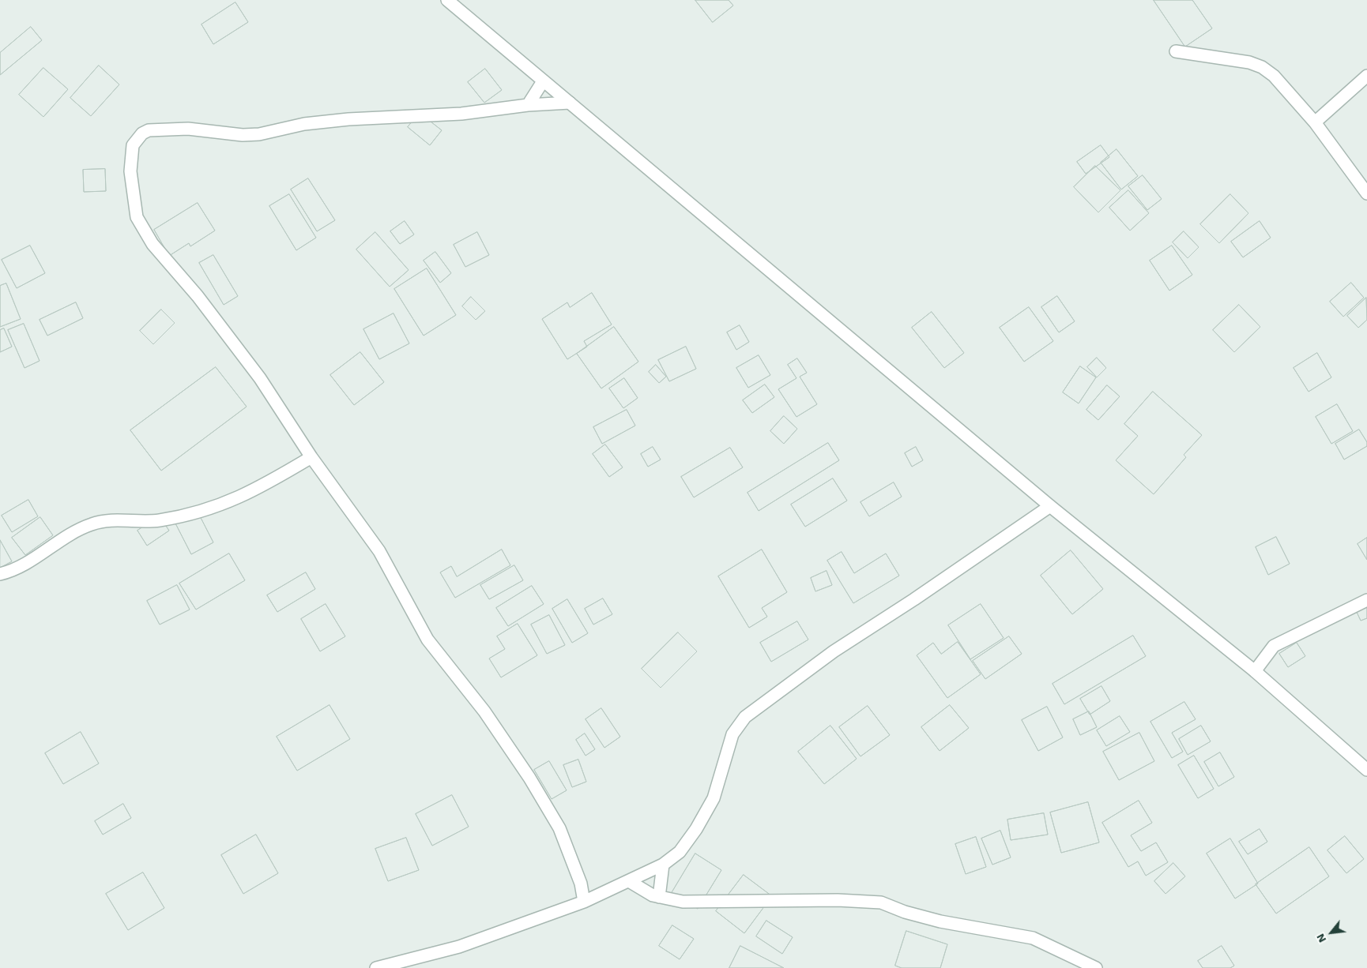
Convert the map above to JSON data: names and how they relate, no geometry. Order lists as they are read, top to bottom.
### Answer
{
  "north": "bottom left"
}
